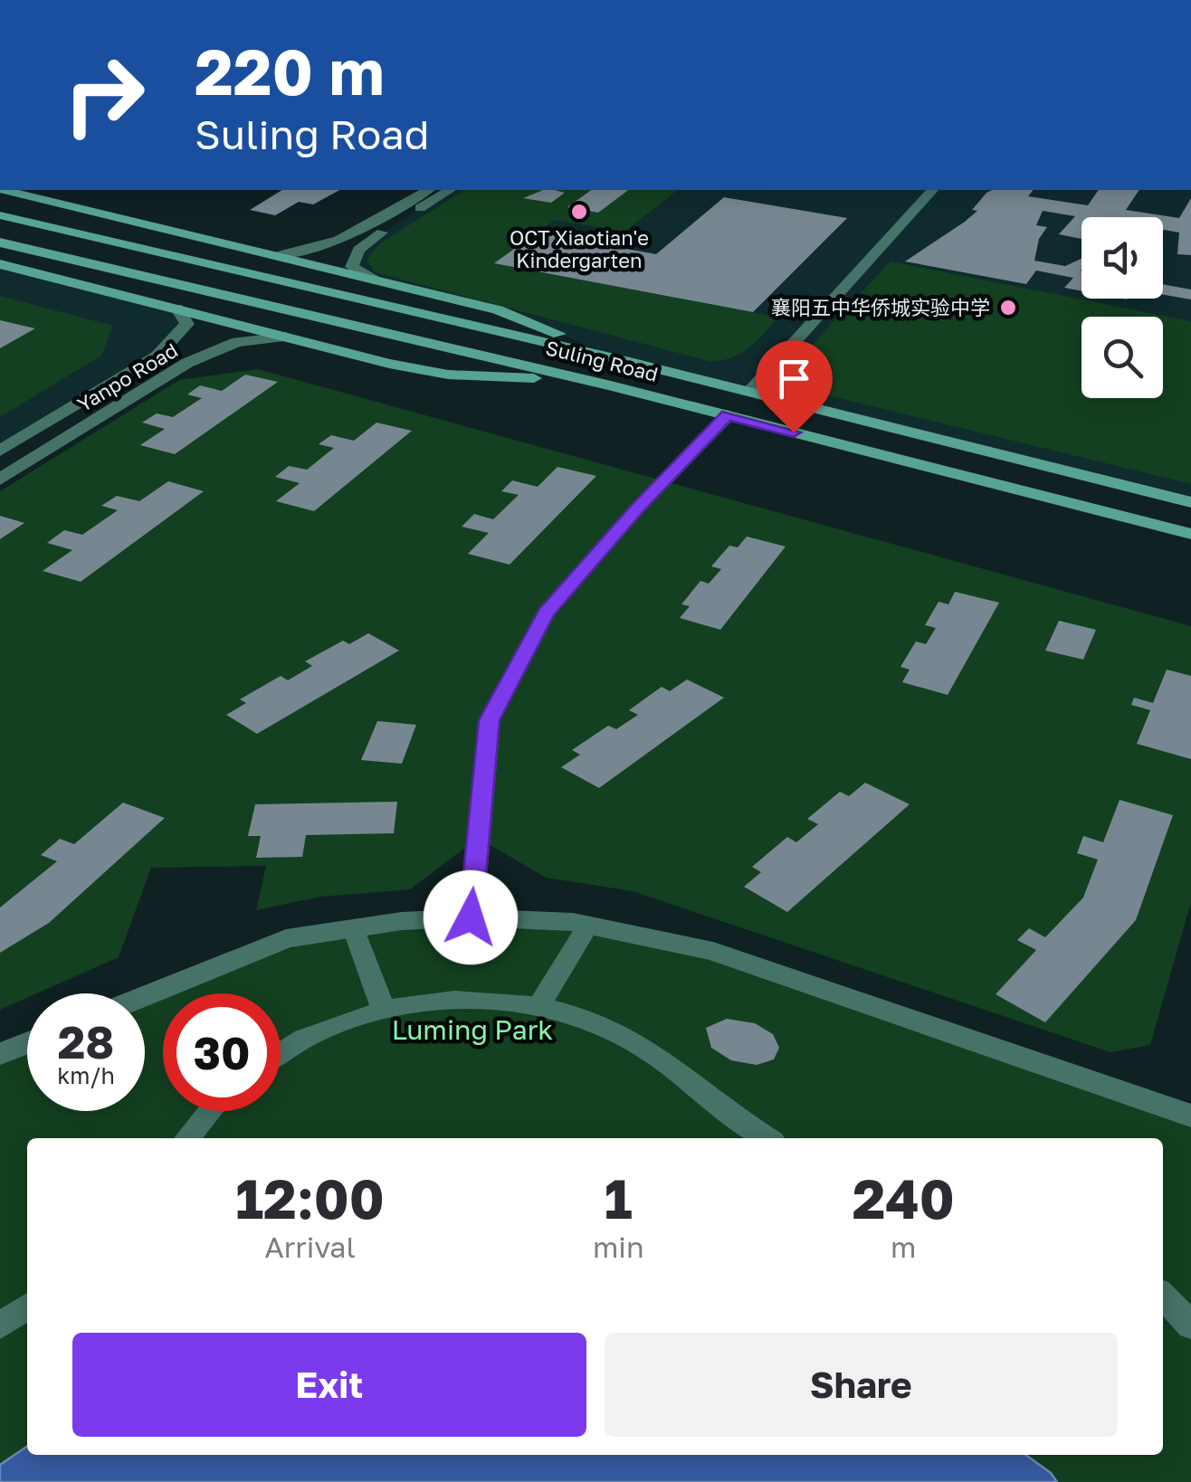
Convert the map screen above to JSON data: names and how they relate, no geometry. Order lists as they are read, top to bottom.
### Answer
{
  "streets": {
    "main road": ["Suling Road"],
    "street": ["Yanpo Road"]
  },
  "parks": ["Luming Park"],
  "places": ["OCT Xiaotian'e Kindergarten", "襄阳五中华侨城实验中学"],
  "page": {
    "turn": ["220 m", "Suling Road"],
    "speed": "28 km/h",
    "limit": "30",
    "eta": [
      "12:00",
      "Arrival",
      "1",
      "min",
      "240",
      "m"
    ],
    "buttons": ["Exit", "Share"]
  }
}
